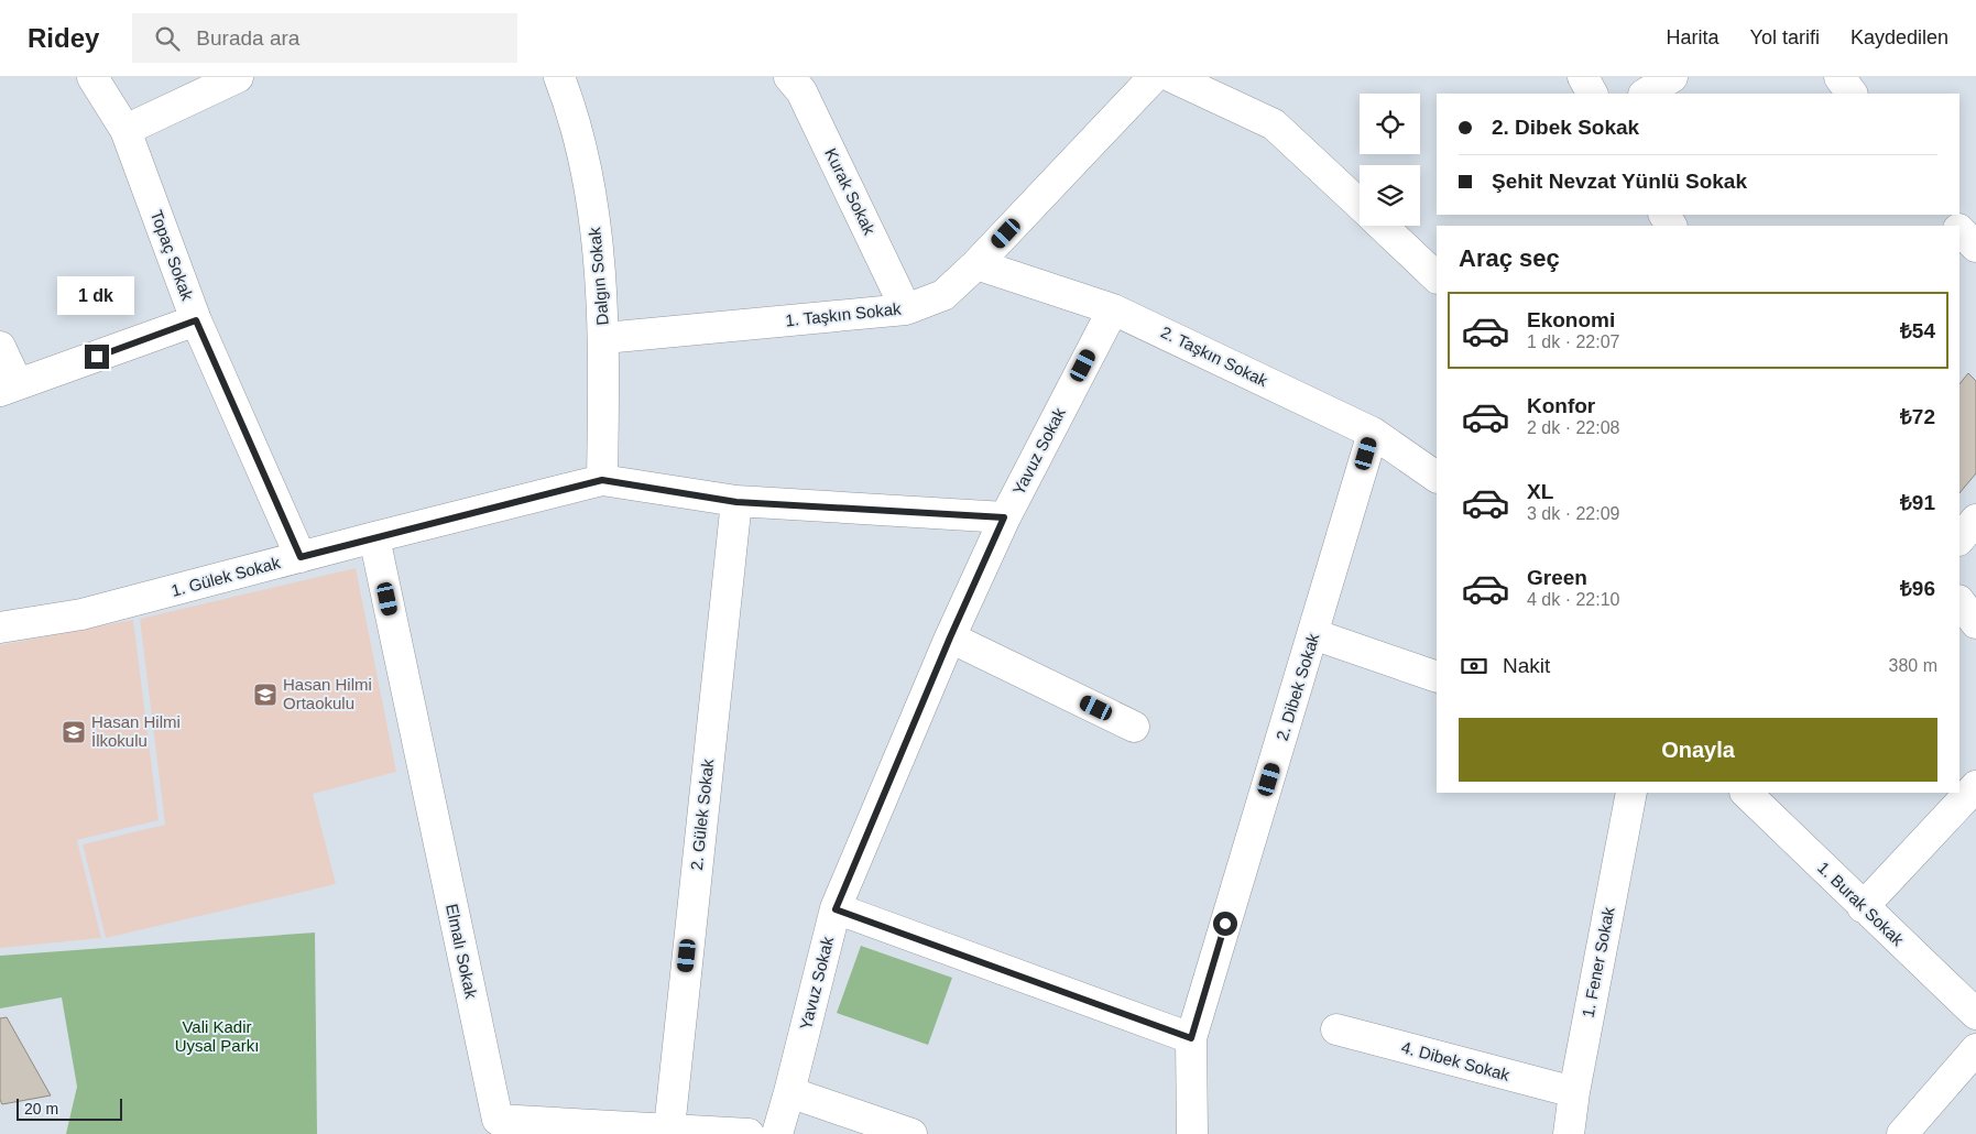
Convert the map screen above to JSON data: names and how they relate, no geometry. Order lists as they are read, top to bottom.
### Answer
{
  "streets": {
    "street": [
      "Kurak Sokak",
      "Topaç Sokak",
      "Dalgın Sokak",
      "1. Taşkın Sokak",
      "2. Taşkın Sokak",
      "Yavuz Sokak",
      "1. Gülek Sokak",
      "2. Dibek Sokak",
      "2. Gülek Sokak",
      "1. Burak Sokak",
      "Elmalı Sokak",
      "1. Fener Sokak",
      "4. Dibek Sokak"
    ]
  },
  "crossings": [
    ["Kurak Sokak", "1. Taşkın Sokak"],
    ["Topaç Sokak", "1. Gülek Sokak"],
    ["Dalgın Sokak", "1. Taşkın Sokak"],
    ["Dalgın Sokak", "1. Gülek Sokak"],
    ["1. Taşkın Sokak", "2. Taşkın Sokak"],
    ["2. Taşkın Sokak", "Yavuz Sokak"],
    ["2. Taşkın Sokak", "2. Dibek Sokak"],
    ["Yavuz Sokak", "1. Gülek Sokak"],
    ["1. Gülek Sokak", "2. Gülek Sokak"],
    ["1. Gülek Sokak", "Elmalı Sokak"],
    ["2. Gülek Sokak", "Elmalı Sokak"],
    ["1. Fener Sokak", "4. Dibek Sokak"]
  ],
  "parks": ["Vali Kadir Uysal Parkı"],
  "places": {
    "school or university": ["Hasan Hilmi Ortaokulu", "Hasan Hilmi İlkokulu"]
  },
  "scale_bar": "20 m",
  "page": {
    "header": "Ridey",
    "search": "Burada ara",
    "nav": ["Harita", "Yol tarifi", "Kaydedilen"],
    "banner": ["2. Dibek Sokak", "Şehit Nevzat Yünlü Sokak"],
    "heading": "Araç seç",
    "bubble": "1 dk",
    "list": [
      {
        "name": "Ekonomi",
        "note": "1 dk · 22:07",
        "value": "₺54"
      },
      {
        "name": "Konfor",
        "note": "2 dk · 22:08",
        "value": "₺72"
      },
      {
        "name": "XL",
        "note": "3 dk · 22:09",
        "value": "₺91"
      },
      {
        "name": "Green",
        "note": "4 dk · 22:10",
        "value": "₺96"
      }
    ],
    "pay": ["Nakit", "380 m"],
    "buttons": "Onayla",
    "scale": "20 m"
  }
}
